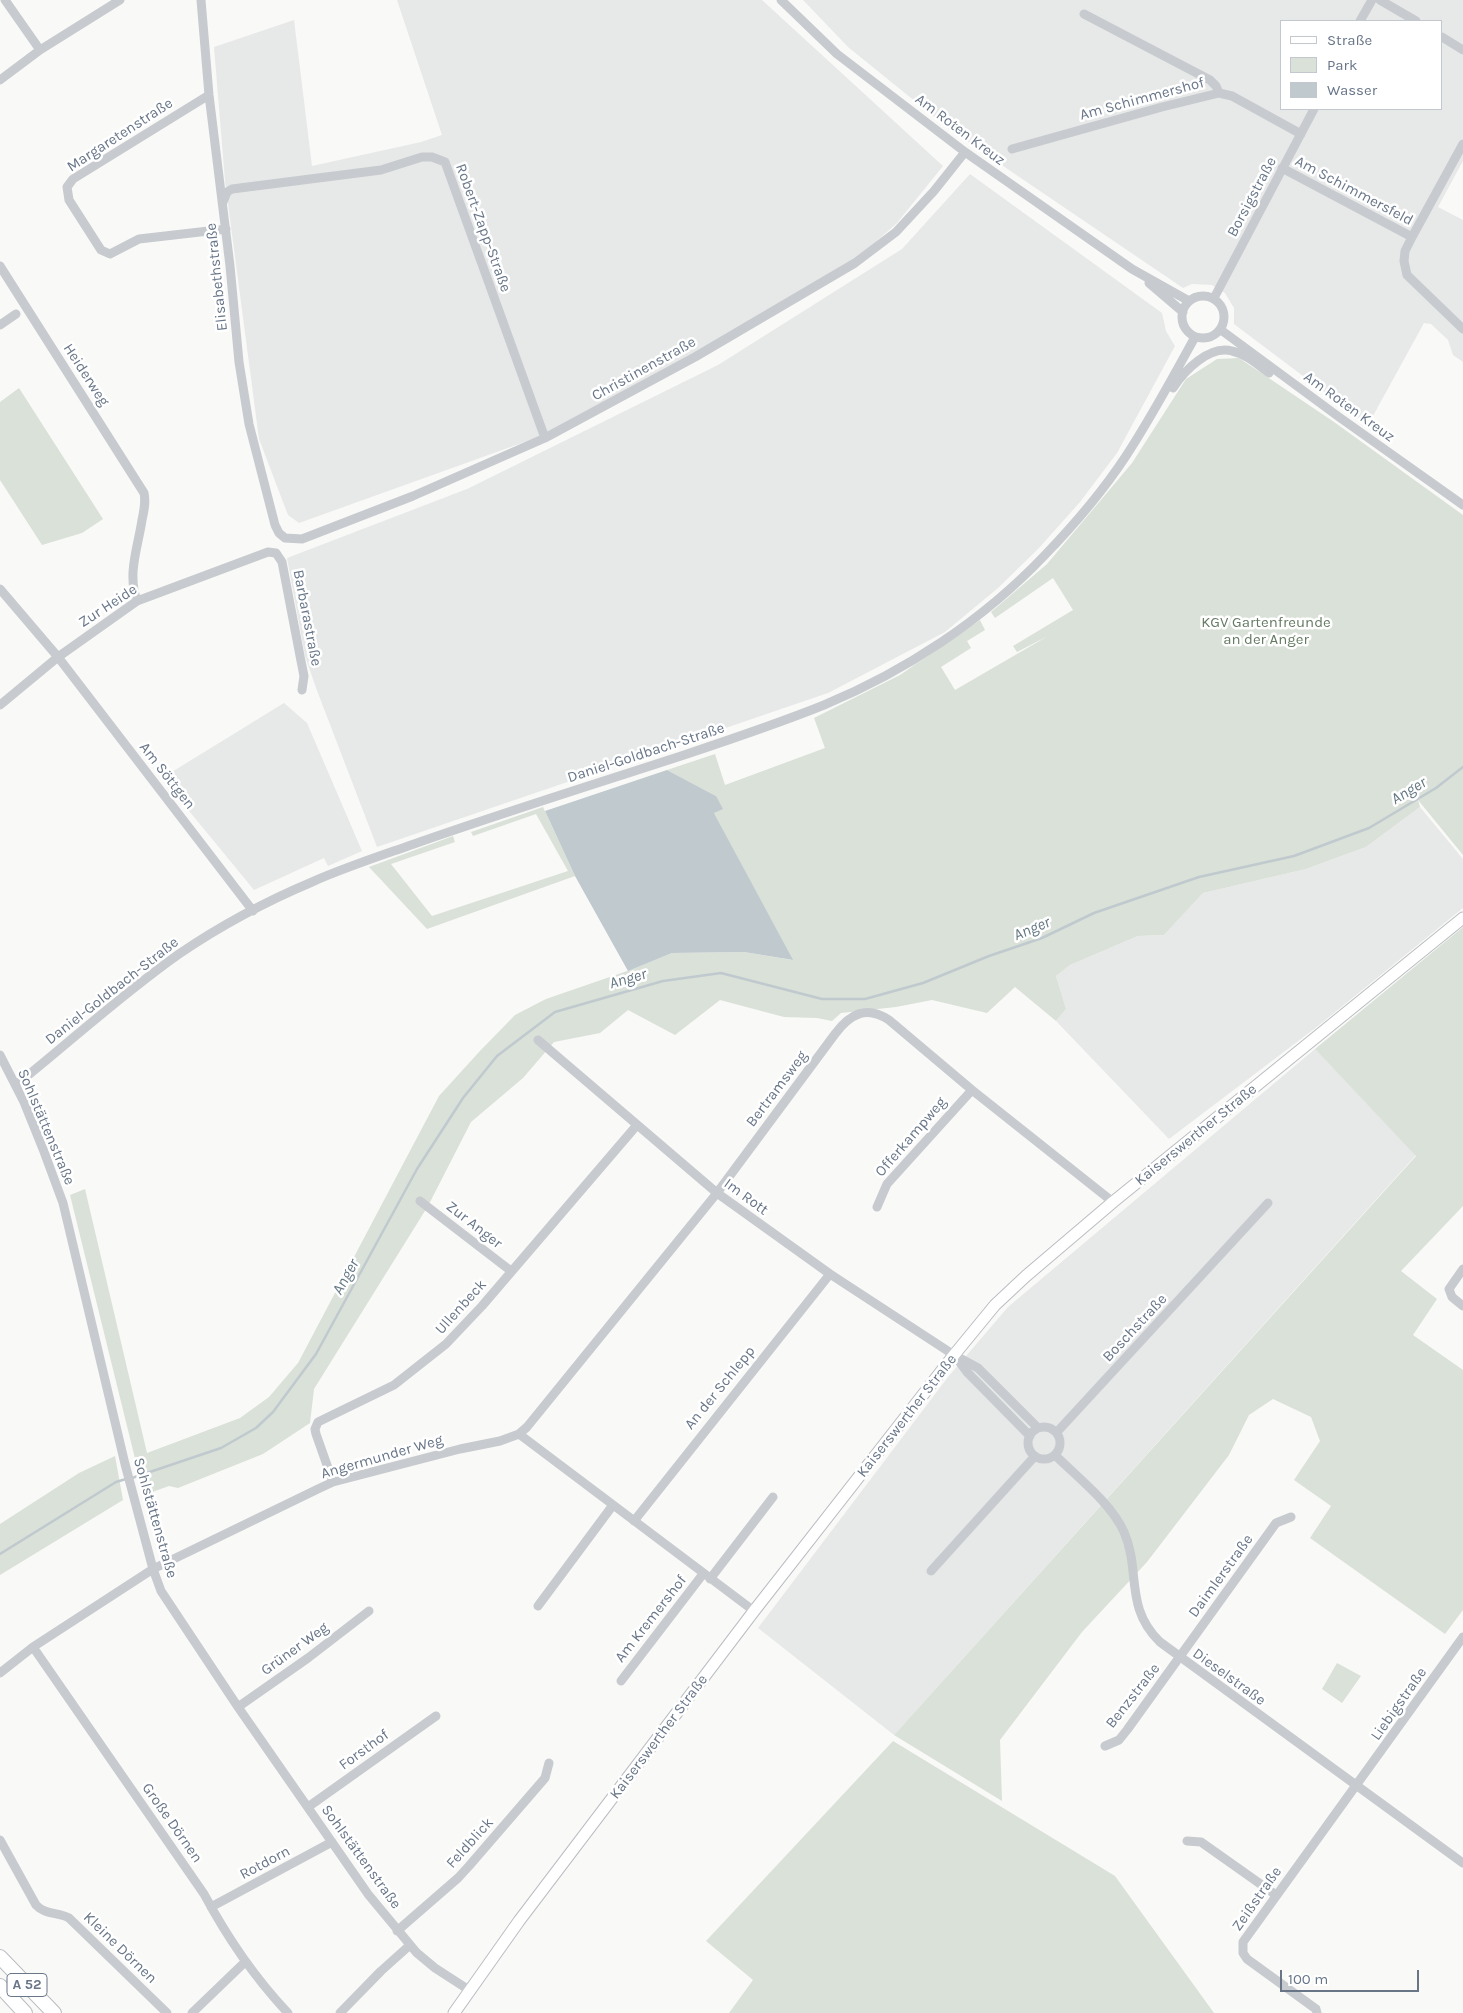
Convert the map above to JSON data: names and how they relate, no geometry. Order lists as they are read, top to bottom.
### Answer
{
  "streets": {
    "highway": ["A 52"],
    "main road": ["Kaiserswerther Straße"],
    "street": [
      "Am Schimmershof",
      "Am Roten Kreuz",
      "Margaretenstraße",
      "Am Schimmersfeld",
      "Borsigstraße",
      "Robert-Zapp-Straße",
      "Elisabethstraße",
      "Christinenstraße",
      "Heiderweg",
      "Zur Heide",
      "Barbarastraße",
      "Daniel-Goldbach-Straße",
      "Am Söttgen",
      "Bertramsweg",
      "Sohlstättenstraße",
      "Offerkampweg",
      "Im Rott",
      "Zur Anger",
      "Ullenbeck",
      "Boschstraße",
      "An der Schlepp",
      "Angermunder Weg",
      "Daimlerstraße",
      "Am Kremershof",
      "Grüner Weg",
      "Dieselstraße",
      "Benzstraße",
      "Liebigstraße",
      "Forsthof",
      "Große Dörnen",
      "Feldblick",
      "Rotdorn",
      "Zeißstraße",
      "Kleine Dörnen"
    ]
  },
  "crossings": [
    ["Am Schimmershof", "Borsigstraße"],
    ["Am Roten Kreuz", "Borsigstraße"],
    ["Am Roten Kreuz", "Christinenstraße"],
    ["Am Roten Kreuz", "Daniel-Goldbach-Straße"],
    ["Margaretenstraße", "Elisabethstraße"],
    ["Am Schimmersfeld", "Borsigstraße"],
    ["Borsigstraße", "Daniel-Goldbach-Straße"],
    ["Robert-Zapp-Straße", "Elisabethstraße"],
    ["Robert-Zapp-Straße", "Christinenstraße"],
    ["Elisabethstraße", "Christinenstraße"],
    ["Heiderweg", "Zur Heide"],
    ["Zur Heide", "Barbarastraße"],
    ["Zur Heide", "Am Söttgen"],
    ["Daniel-Goldbach-Straße", "Am Söttgen"],
    ["Daniel-Goldbach-Straße", "Sohlstättenstraße"],
    ["Bertramsweg", "Kaiserswerther Straße"],
    ["Bertramsweg", "Offerkampweg"],
    ["Bertramsweg", "Im Rott"],
    ["Bertramsweg", "Angermunder Weg"],
    ["Sohlstättenstraße", "Kaiserswerther Straße"],
    ["Sohlstättenstraße", "Angermunder Weg"],
    ["Sohlstättenstraße", "Grüner Weg"],
    ["Sohlstättenstraße", "Forsthof"],
    ["Sohlstättenstraße", "Feldblick"],
    ["Sohlstättenstraße", "Rotdorn"],
    ["Kaiserswerther Straße", "Im Rott"],
    ["Im Rott", "Ullenbeck"],
    ["Im Rott", "An der Schlepp"],
    ["Zur Anger", "Ullenbeck"],
    ["Ullenbeck", "Angermunder Weg"],
    ["Boschstraße", "Dieselstraße"],
    ["Angermunder Weg", "Große Dörnen"],
    ["Daimlerstraße", "Dieselstraße"],
    ["Daimlerstraße", "Benzstraße"],
    ["Dieselstraße", "Benzstraße"],
    ["Dieselstraße", "Liebigstraße"],
    ["Dieselstraße", "Zeißstraße"],
    ["Liebigstraße", "Zeißstraße"],
    ["Große Dörnen", "Rotdorn"]
  ],
  "water": ["Anger"],
  "parks": ["KGV Gartenfreunde an der Anger"],
  "legend": ["Straße", "Park", "Wasser"],
  "scale_bar": "100 m"
}
